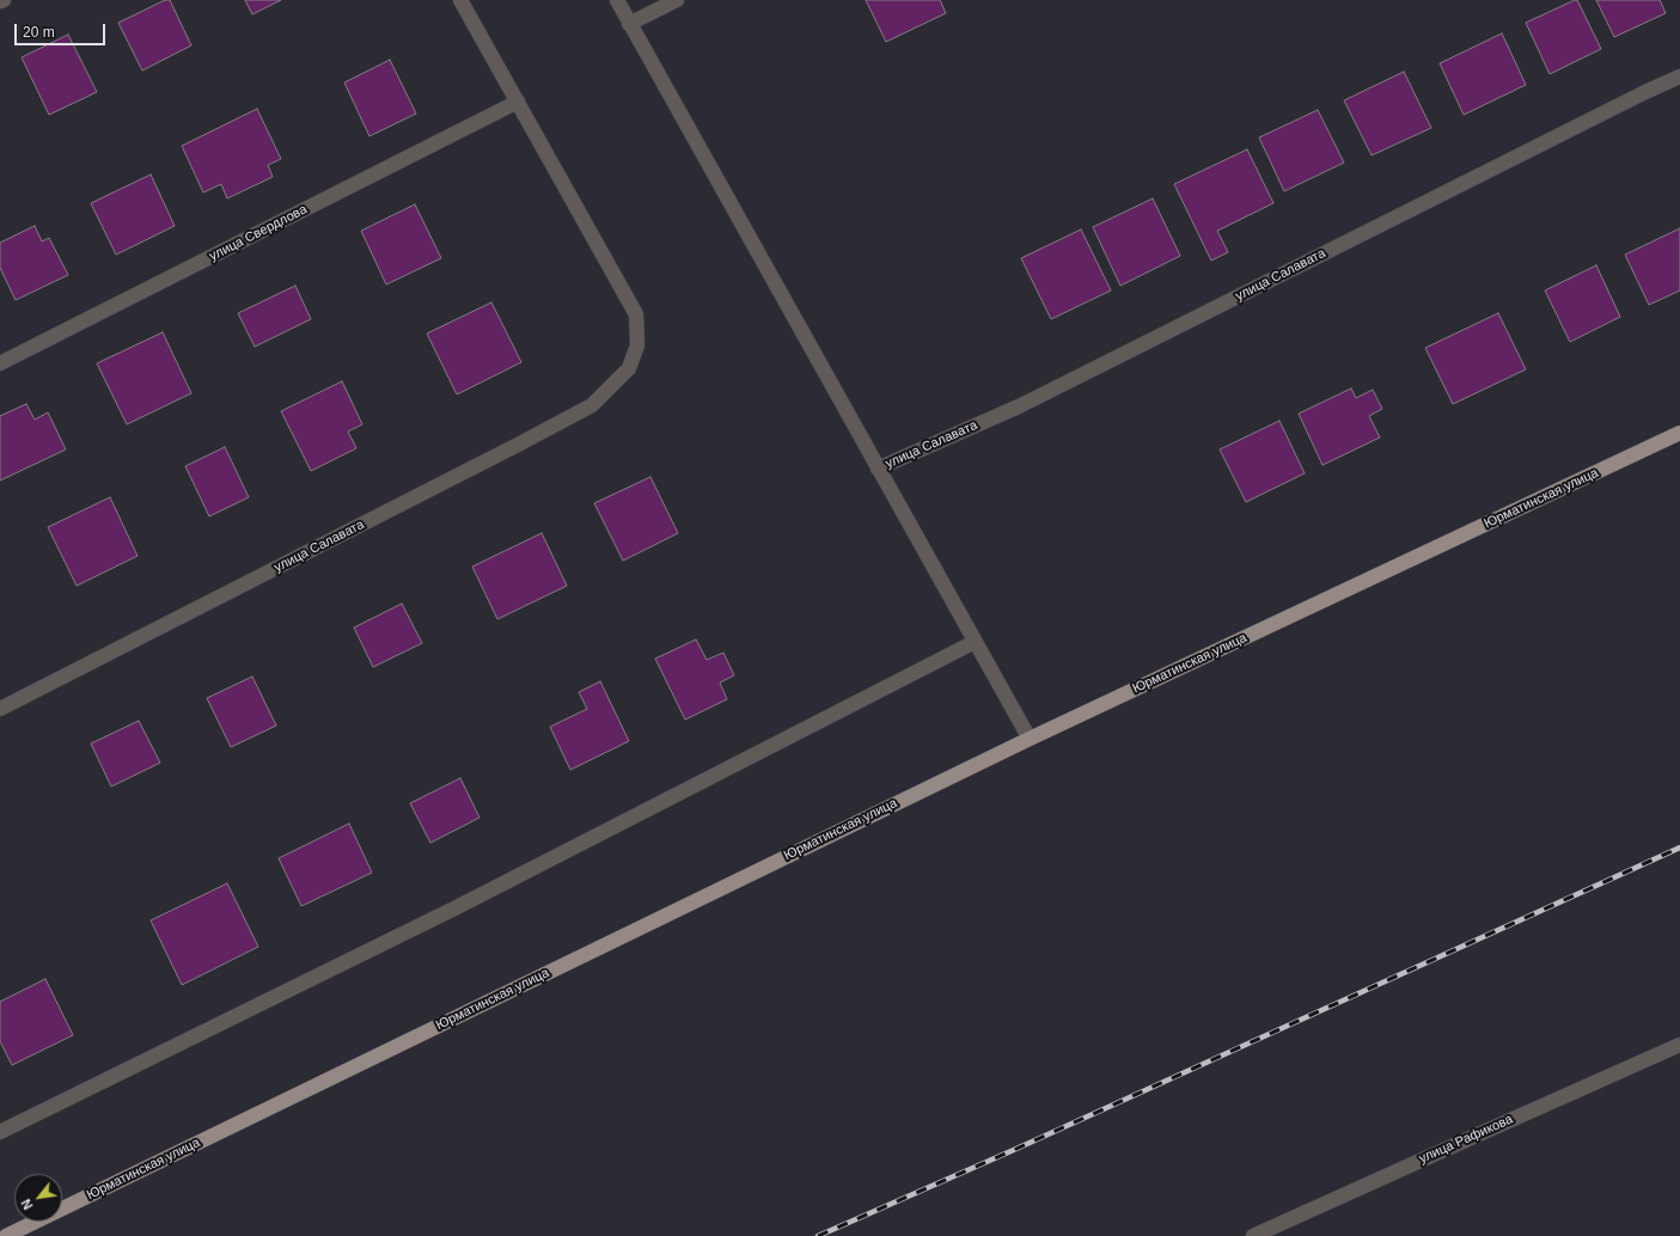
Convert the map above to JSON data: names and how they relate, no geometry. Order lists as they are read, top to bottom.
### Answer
{
  "streets": {
    "main road": ["Юрматинская улица"],
    "street": ["улица Свердлова", "улица Салавата", "улица Рафикова"]
  },
  "crossings": [
    ["улица Свердлова", "улица Салавата"]
  ],
  "scale_bar": "20 m",
  "north": "bottom left"
}
